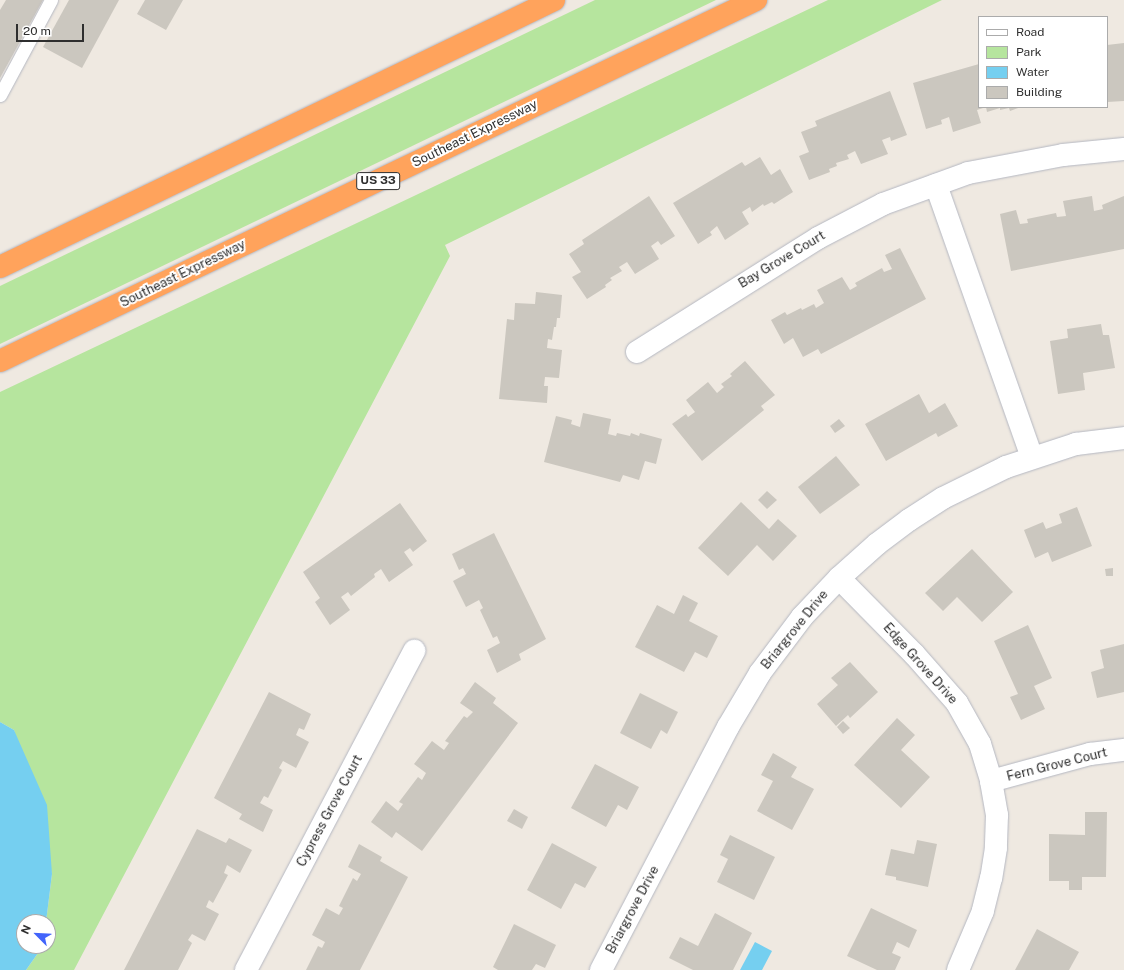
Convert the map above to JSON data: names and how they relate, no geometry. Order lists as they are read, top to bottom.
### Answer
{
  "streets": {
    "highway": ["Southeast Expressway", "US 33"],
    "street": [
      "Bay Grove Court",
      "Briargrove Drive",
      "Edge Grove Drive",
      "Fern Grove Court",
      "Cypress Grove Court"
    ]
  },
  "crossings": [
    ["Briargrove Drive", "Edge Grove Drive"],
    ["Edge Grove Drive", "Fern Grove Court"]
  ],
  "legend": [
    "Road",
    "Park",
    "Water",
    "Building"
  ],
  "scale_bar": "20 m",
  "north": "top left"
}
